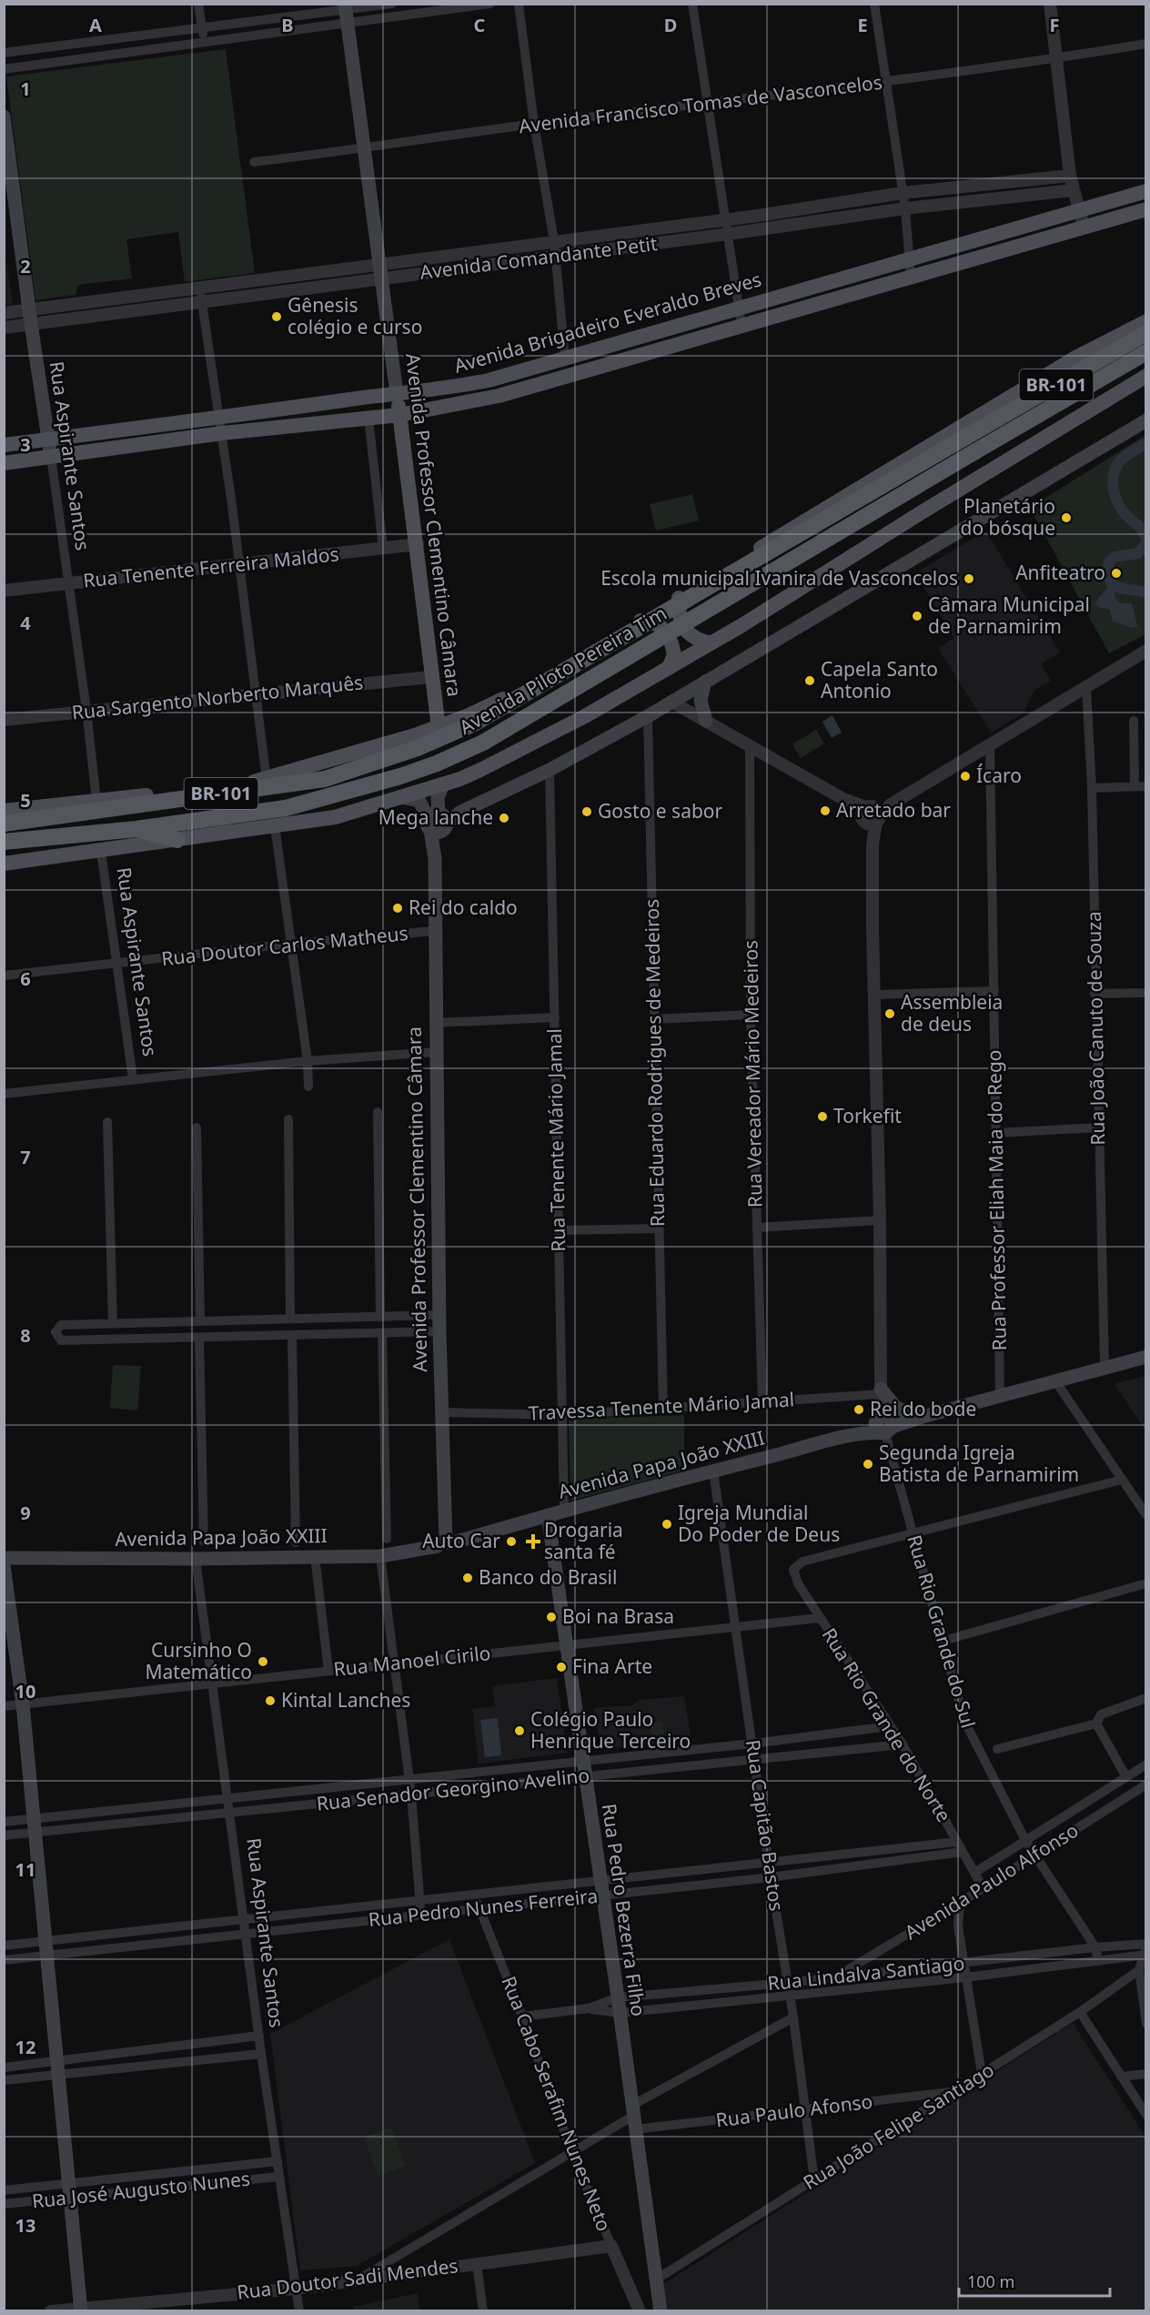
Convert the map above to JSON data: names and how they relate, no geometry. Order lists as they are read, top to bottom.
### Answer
{
  "streets": {
    "highway": ["BR-101", "Avenida Piloto Pereira Tim"],
    "main road": [
      "Avenida Brigadeiro Everaldo Breves",
      "Rua Aspirante Santos",
      "Avenida Professor Clementino Câmara",
      "Avenida Papa João XXIII",
      "Rua Pedro Bezerra Filho"
    ],
    "street": [
      "Avenida Francisco Tomas de Vasconcelos",
      "Avenida Comandante Petit",
      "Rua Tenente Ferreira Maldos",
      "Rua Sargento Norberto Marquês",
      "Rua Doutor Carlos Matheus",
      "Rua João Canuto de Souza",
      "Rua Eduardo Rodrigues de Medeiros",
      "Rua Vereador Mário Medeiros",
      "Rua Tenente Mário Jamal",
      "Rua Professor Eliah Maia do Rego",
      "Travessa Tenente Mário Jamal",
      "Rua Rio Grande do Sul",
      "Rua Manoel Cirilo",
      "Rua Rio Grande do Norte",
      "Rua Senador Georgino Avelino",
      "Rua Capitão Bastos",
      "Avenida Paulo Alfonso",
      "Rua Pedro Nunes Ferreira",
      "Rua Lindalva Santiago",
      "Rua Cabo Serafim Nunes Neto",
      "Rua Paulo Afonso",
      "Rua João Felipe Santiago",
      "Rua José Augusto Nunes",
      "Rua Doutor Sadi Mendes"
    ]
  },
  "crossings": [
    ["Avenida Francisco Tomas de Vasconcelos", "Avenida Professor Clementino Câmara"],
    ["Avenida Comandante Petit", "Rua Aspirante Santos"],
    ["Avenida Comandante Petit", "Avenida Professor Clementino Câmara"],
    ["Avenida Brigadeiro Everaldo Breves", "Rua Aspirante Santos"],
    ["Avenida Brigadeiro Everaldo Breves", "Avenida Professor Clementino Câmara"],
    ["Rua Aspirante Santos", "Rua Tenente Ferreira Maldos"],
    ["Rua Aspirante Santos", "Rua Sargento Norberto Marquês"],
    ["Rua Aspirante Santos", "Rua Doutor Carlos Matheus"],
    ["Rua Aspirante Santos", "Avenida Papa João XXIII"],
    ["Rua Aspirante Santos", "Rua Manoel Cirilo"],
    ["Rua Aspirante Santos", "Rua Senador Georgino Avelino"],
    ["Rua Aspirante Santos", "Rua Pedro Nunes Ferreira"],
    ["Rua Aspirante Santos", "Rua José Augusto Nunes"],
    ["Rua Aspirante Santos", "Rua Doutor Sadi Mendes"],
    ["Avenida Professor Clementino Câmara", "Rua Tenente Ferreira Maldos"],
    ["Avenida Professor Clementino Câmara", "Rua Sargento Norberto Marquês"],
    ["Avenida Professor Clementino Câmara", "Rua Doutor Carlos Matheus"],
    ["Avenida Professor Clementino Câmara", "Travessa Tenente Mário Jamal"],
    ["Avenida Professor Clementino Câmara", "Avenida Papa João XXIII"],
    ["Rua João Canuto de Souza", "Avenida Papa João XXIII"],
    ["Rua Eduardo Rodrigues de Medeiros", "Travessa Tenente Mário Jamal"],
    ["Rua Vereador Mário Medeiros", "Travessa Tenente Mário Jamal"],
    ["Rua Tenente Mário Jamal", "Travessa Tenente Mário Jamal"],
    ["Rua Tenente Mário Jamal", "Avenida Papa João XXIII"],
    ["Rua Professor Eliah Maia do Rego", "Avenida Papa João XXIII"],
    ["Avenida Papa João XXIII", "Rua Rio Grande do Sul"],
    ["Avenida Papa João XXIII", "Rua Capitão Bastos"],
    ["Avenida Papa João XXIII", "Rua Pedro Bezerra Filho"],
    ["Rua Rio Grande do Sul", "Rua Rio Grande do Norte"],
    ["Rua Rio Grande do Sul", "Avenida Paulo Alfonso"],
    ["Rua Rio Grande do Sul", "Rua Lindalva Santiago"],
    ["Rua Manoel Cirilo", "Rua Rio Grande do Norte"],
    ["Rua Manoel Cirilo", "Rua Capitão Bastos"],
    ["Rua Manoel Cirilo", "Rua Pedro Bezerra Filho"],
    ["Rua Rio Grande do Norte", "Rua Senador Georgino Avelino"],
    ["Rua Rio Grande do Norte", "Avenida Paulo Alfonso"],
    ["Rua Rio Grande do Norte", "Rua Pedro Nunes Ferreira"],
    ["Rua Senador Georgino Avelino", "Rua Capitão Bastos"],
    ["Rua Senador Georgino Avelino", "Rua Pedro Bezerra Filho"],
    ["Rua Capitão Bastos", "Rua Pedro Nunes Ferreira"],
    ["Rua Capitão Bastos", "Rua Lindalva Santiago"],
    ["Rua Capitão Bastos", "Rua Paulo Afonso"],
    ["Rua Capitão Bastos", "Rua João Felipe Santiago"],
    ["Avenida Paulo Alfonso", "Rua Lindalva Santiago"],
    ["Rua Pedro Nunes Ferreira", "Rua Pedro Bezerra Filho"],
    ["Rua Pedro Nunes Ferreira", "Rua Cabo Serafim Nunes Neto"],
    ["Rua Pedro Bezerra Filho", "Rua Lindalva Santiago"],
    ["Rua Pedro Bezerra Filho", "Rua Paulo Afonso"],
    ["Rua Pedro Bezerra Filho", "Rua João Felipe Santiago"],
    ["Rua Lindalva Santiago", "Rua Cabo Serafim Nunes Neto"],
    ["Rua Cabo Serafim Nunes Neto", "Rua Paulo Afonso"],
    ["Rua Cabo Serafim Nunes Neto", "Rua Doutor Sadi Mendes"],
    ["Rua Paulo Afonso", "Rua João Felipe Santiago"],
    ["Rua Paulo Afonso", "Rua Doutor Sadi Mendes"]
  ],
  "places": {
    "other": [
      "Gênesis colégio e curso",
      "Planetário do bósque",
      "Anfiteatro",
      "Escola municipal Ivanira de Vasconcelos",
      "Câmara Municipal de Parnamirim",
      "Capela Santo Antonio",
      "Ícaro",
      "Arretado bar",
      "Gosto e sabor",
      "Mega lanche",
      "Rei do caldo",
      "Assembleia de deus",
      "Torkefit",
      "Rei do bode",
      "Segunda Igreja Batista de Parnamirim",
      "Igreja Mundial Do Poder de Deus",
      "Auto Car",
      "Banco do Brasil",
      "Boi na Brasa",
      "Cursinho O Matemático",
      "Fina Arte",
      "Kintal Lanches",
      "Colégio Paulo Henrique Terceiro"
    ],
    "health": ["Drogaria santa fé"]
  },
  "scale_bar": "100 m",
  "grid": {
    "columns": [
      "A",
      "B",
      "C",
      "D",
      "E",
      "F"
    ],
    "rows": [
      "1",
      "2",
      "3",
      "4",
      "5",
      "6",
      "7",
      "8",
      "9",
      "10",
      "11",
      "12",
      "13"
    ]
  }
}
